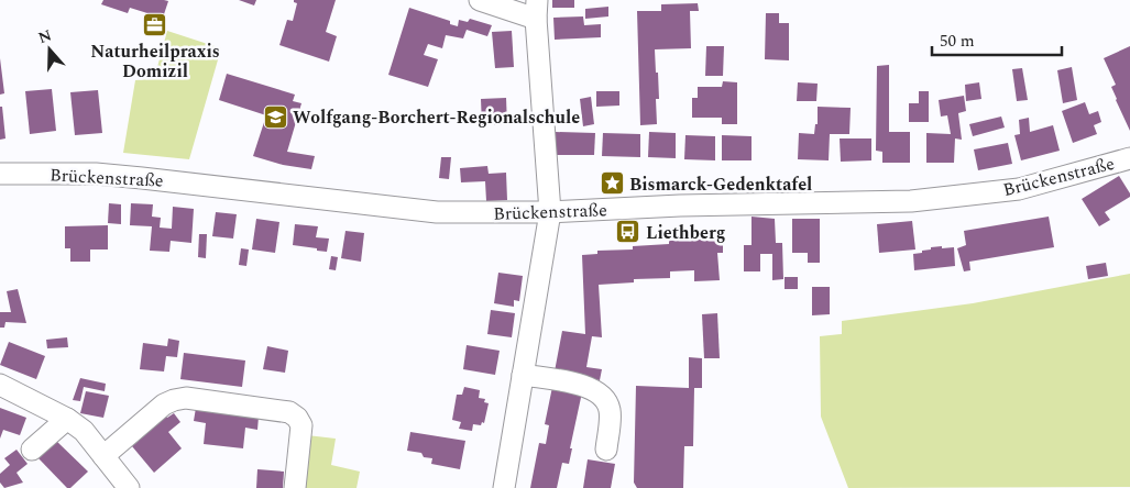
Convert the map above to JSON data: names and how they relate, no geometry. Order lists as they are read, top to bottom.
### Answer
{
  "streets": {
    "street": ["Brückenstraße"]
  },
  "places": {
    "office": ["Naturheilpraxis Domizil"],
    "school or university": ["Wolfgang-Borchert-Regionalschule"],
    "place": ["Bismarck-Gedenktafel"],
    "bus stop": ["Liethberg"]
  },
  "scale_bar": "50 m",
  "north": "top"
}
